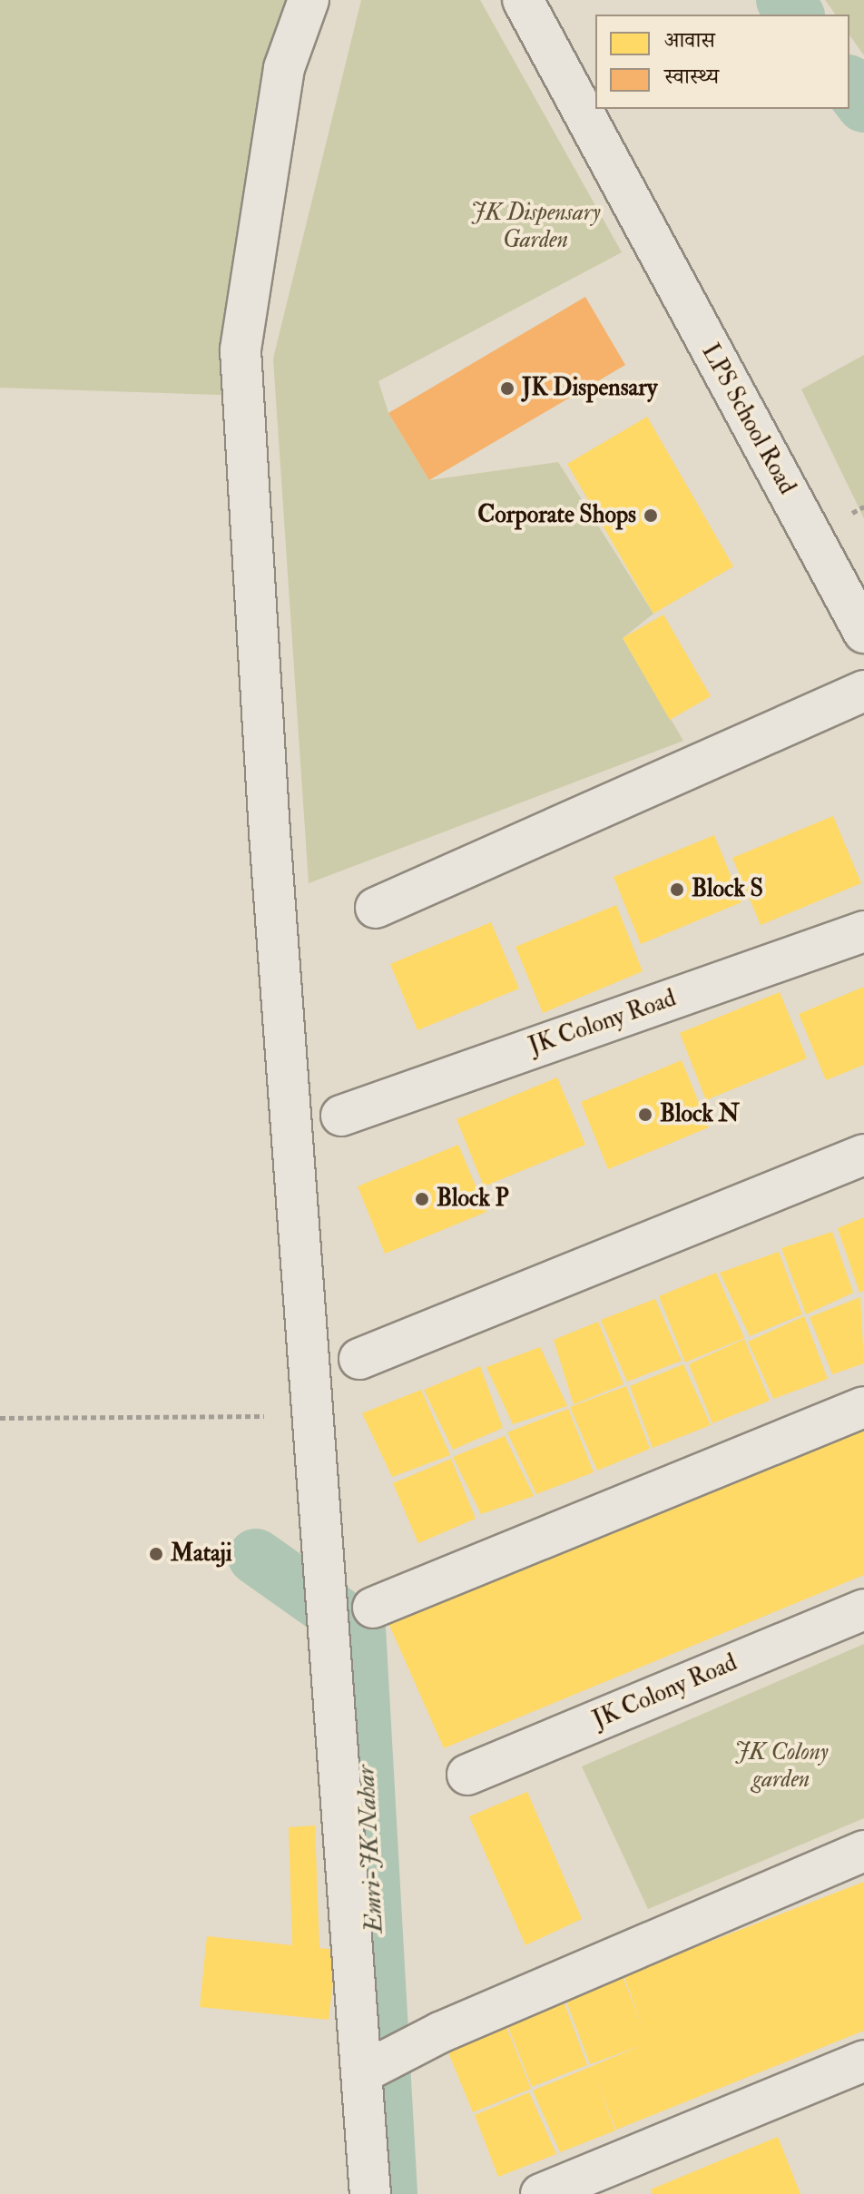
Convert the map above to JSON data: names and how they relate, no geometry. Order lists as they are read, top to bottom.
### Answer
{
  "streets": {
    "street": ["LPS School Road", "JK Colony Road"]
  },
  "water": ["Emri-JK Nahar"],
  "parks": ["JK Dispensary Garden", "JK Colony garden"],
  "places": [
    "JK Dispensary",
    "Corporate Shops",
    "Block S",
    "Block N",
    "Block P",
    "Mataji"
  ],
  "legend": ["आवास", "स्वास्थ्य"]
}
